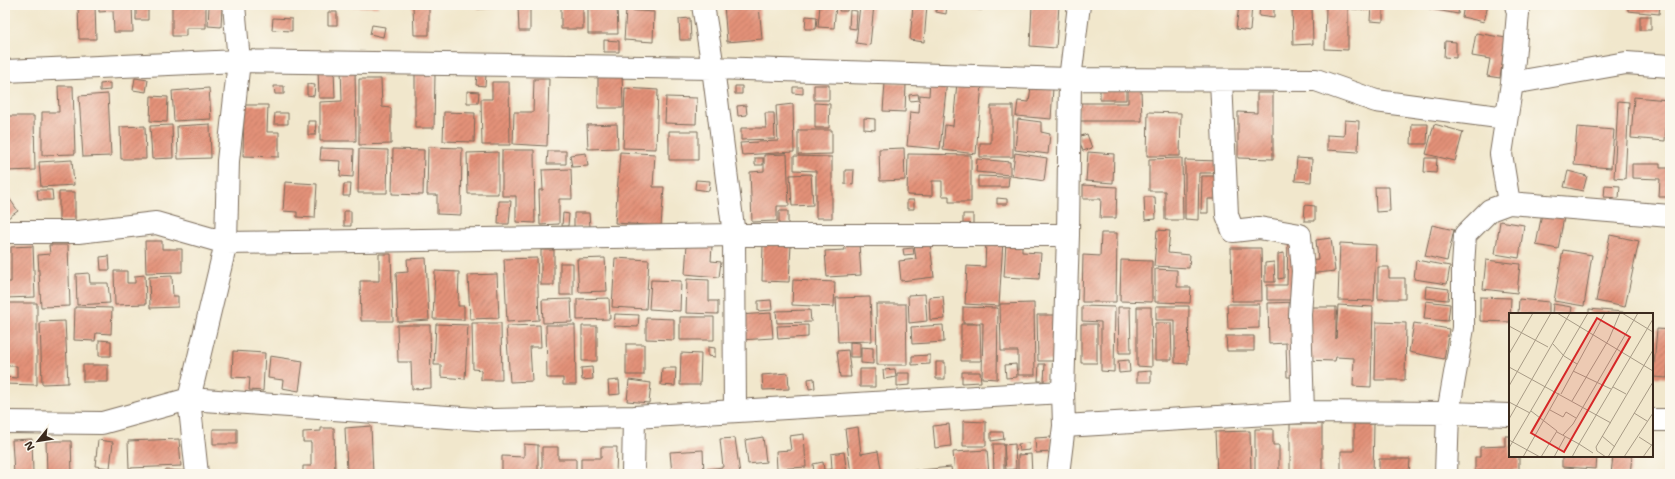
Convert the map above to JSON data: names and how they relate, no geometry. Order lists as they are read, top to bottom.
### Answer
{
  "north": "bottom left"
}
